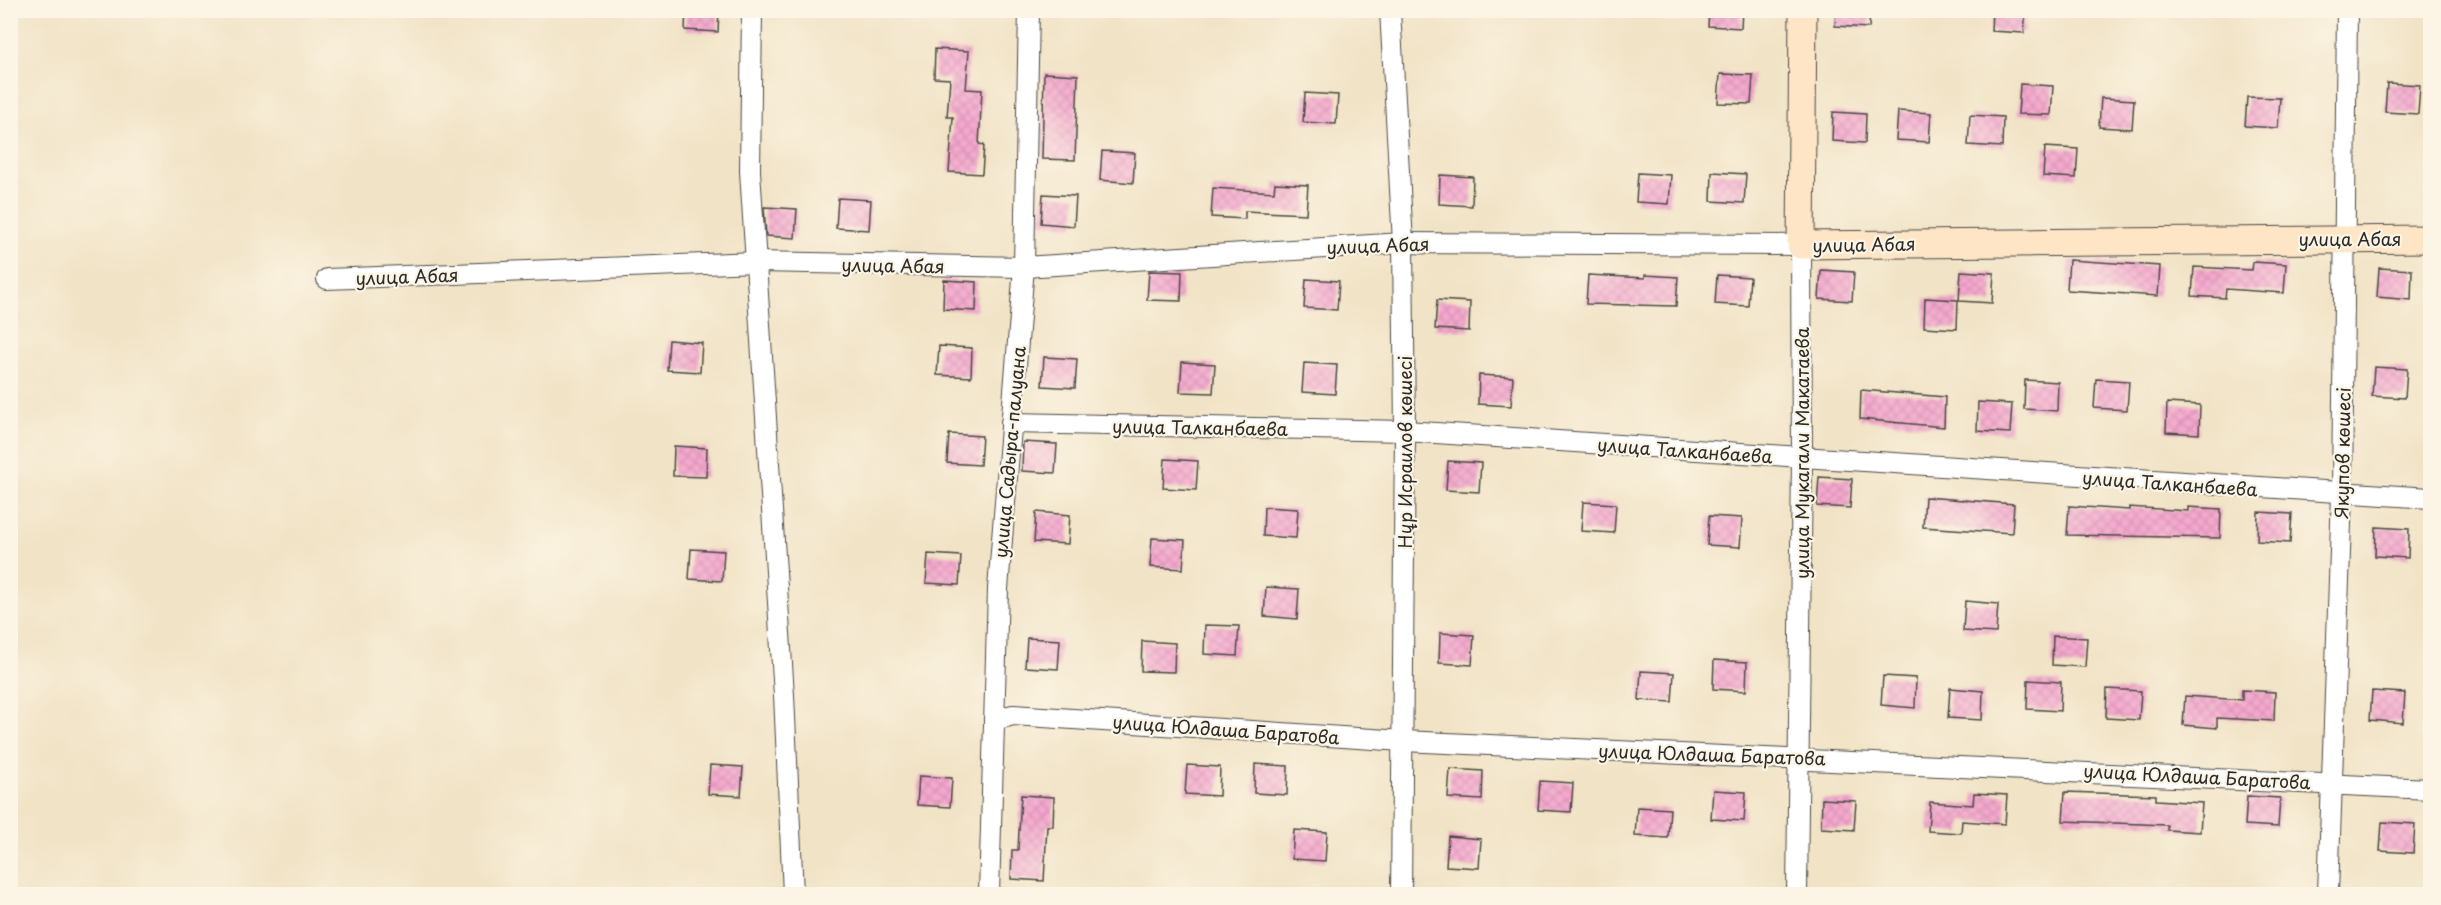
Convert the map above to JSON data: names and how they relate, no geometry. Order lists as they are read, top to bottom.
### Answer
{
  "streets": {
    "street": [
      "улица Абая",
      "улица Талканбаева",
      "улица Садыра-палуана",
      "Нұр Исраилов көшесі",
      "улица Мукагали Макатаева",
      "Якупов көшесі",
      "улица Юлдаша Баратова"
    ]
  },
  "crossings": [
    ["улица Абая", "улица Садыра-палуана"],
    ["улица Абая", "Нұр Исраилов көшесі"],
    ["улица Абая", "улица Мукагали Макатаева"],
    ["улица Абая", "Якупов көшесі"],
    ["улица Талканбаева", "улица Садыра-палуана"],
    ["улица Талканбаева", "Нұр Исраилов көшесі"],
    ["улица Талканбаева", "улица Мукагали Макатаева"],
    ["улица Талканбаева", "Якупов көшесі"],
    ["улица Садыра-палуана", "улица Юлдаша Баратова"],
    ["Нұр Исраилов көшесі", "улица Юлдаша Баратова"],
    ["улица Мукагали Макатаева", "улица Юлдаша Баратова"],
    ["Якупов көшесі", "улица Юлдаша Баратова"]
  ]
}
